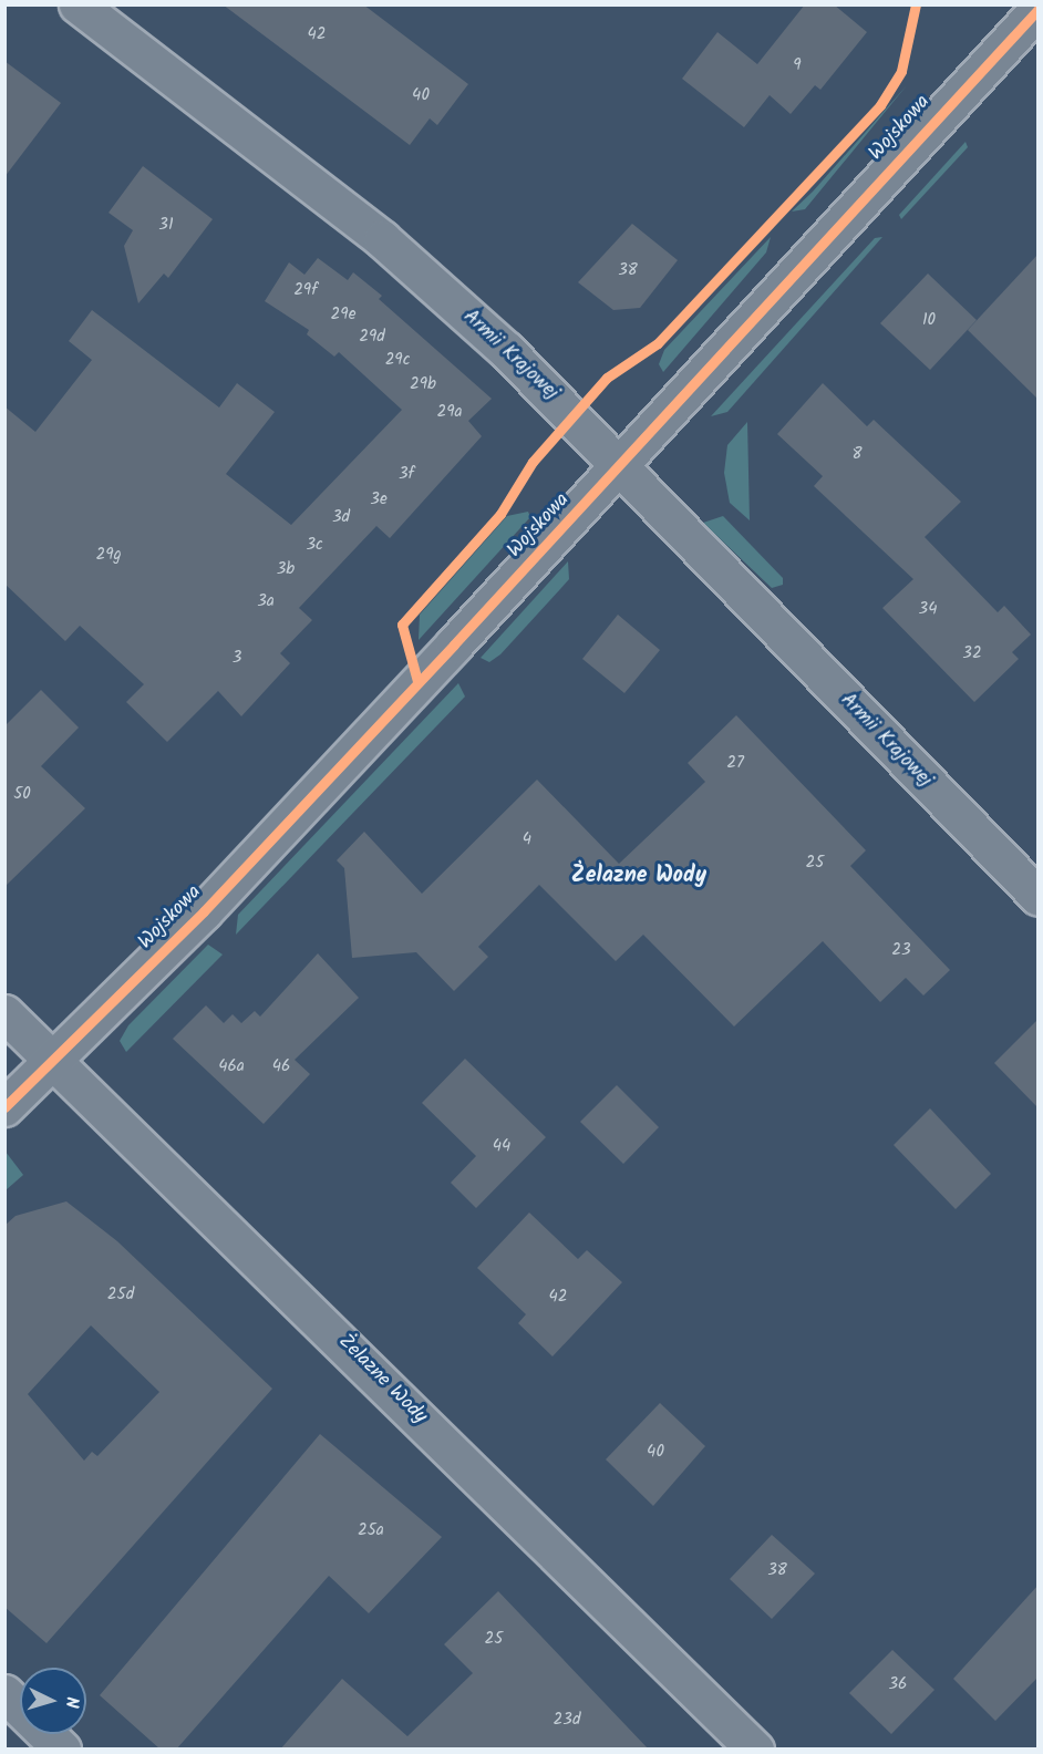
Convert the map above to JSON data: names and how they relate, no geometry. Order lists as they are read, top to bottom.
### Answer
{
  "streets": {
    "street": ["Wojskowa", "Armii Krajowej", "Żelazne Wody"]
  },
  "crossings": [
    ["Wojskowa", "Armii Krajowej"],
    ["Wojskowa", "Żelazne Wody"]
  ],
  "districts": ["Żelazne Wody"],
  "house_numbers": [
    "42",
    "9",
    "40",
    "31",
    "38",
    "29f",
    "29e",
    "10",
    "29d",
    "29c",
    "29b",
    "29a",
    "8",
    "3f",
    "3e",
    "3d",
    "3c",
    "29g",
    "3b",
    "3a",
    "34",
    "32",
    "3",
    "27",
    "50",
    "4",
    "25",
    "23",
    "46a",
    "46",
    "44",
    "25d",
    "42",
    "40",
    "25a",
    "38",
    "25",
    "36",
    "23d"
  ],
  "north": "right"
}
